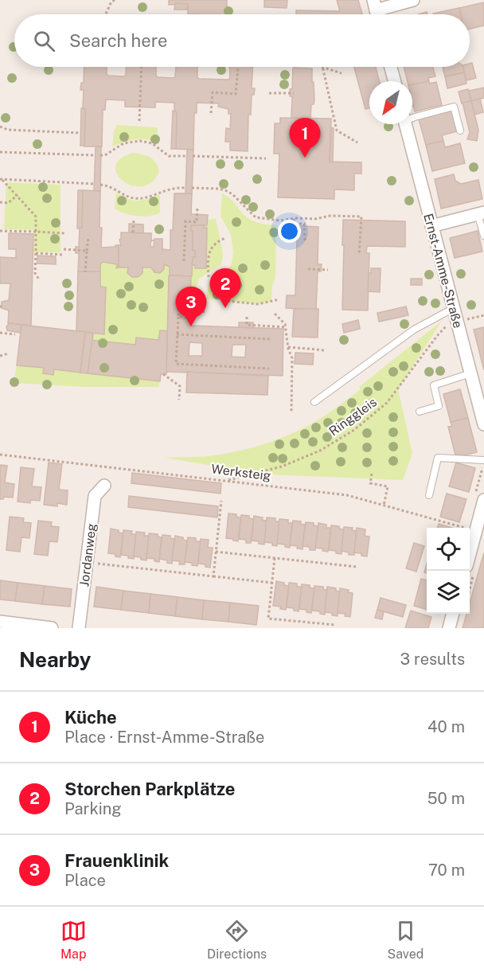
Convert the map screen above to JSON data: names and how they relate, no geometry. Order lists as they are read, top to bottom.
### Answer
{
  "streets": {
    "street": ["Ernst-Amme-Straße", "Jordanweg"],
    "path": ["Ringgleis", "Werksteig"]
  },
  "crossings": [
    ["Ernst-Amme-Straße", "Ringgleis"],
    ["Ringgleis", "Werksteig"]
  ],
  "north": "bottom left",
  "page": {
    "search": "Search here",
    "pins": ["1", "2", "3"],
    "heading": ["Nearby", "3 results"],
    "list": [
      {
        "mark": "1",
        "name": "Küche",
        "note": "Place · Ernst-Amme-Straße",
        "value": "40 m"
      },
      {
        "mark": "2",
        "name": "Storchen Parkplätze",
        "note": "Parking",
        "value": "50 m"
      },
      {
        "mark": "3",
        "name": "Frauenklinik",
        "note": "Place",
        "value": "70 m"
      }
    ],
    "nav": ["Map", "Directions", "Saved"]
  }
}
